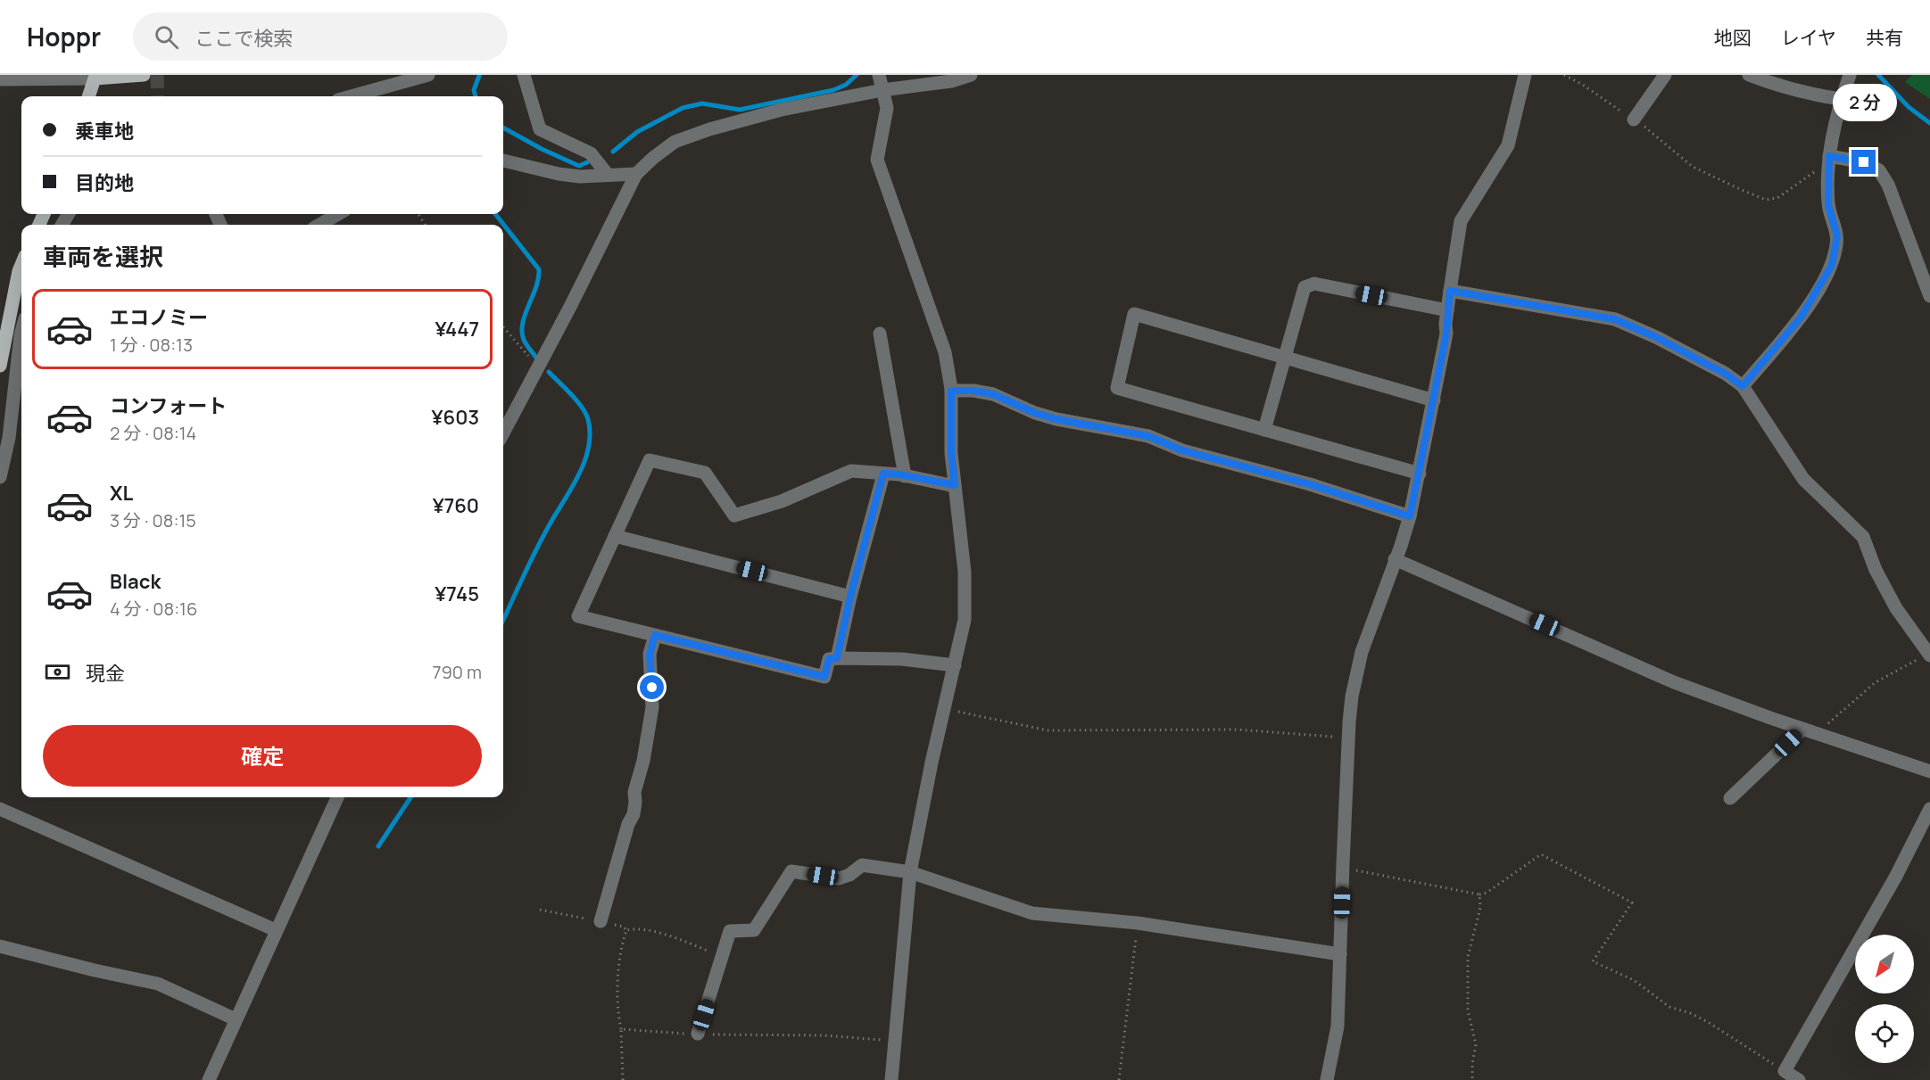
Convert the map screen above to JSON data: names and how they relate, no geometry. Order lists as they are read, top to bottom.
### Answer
{
  "north": "bottom left",
  "page": {
    "header": "Hoppr",
    "search": "ここで検索",
    "nav": ["地図", "レイヤ", "共有"],
    "bubble": "2 分",
    "banner": ["乗車地", "目的地"],
    "heading": "車両を選択",
    "list": [
      {
        "name": "エコノミー",
        "note": "1 分 · 08:13",
        "value": "¥447"
      },
      {
        "name": "コンフォート",
        "note": "2 分 · 08:14",
        "value": "¥603"
      },
      {
        "name": "XL",
        "note": "3 分 · 08:15",
        "value": "¥760"
      },
      {
        "name": "Black",
        "note": "4 分 · 08:16",
        "value": "¥745"
      }
    ],
    "pay": ["現金", "790 m"],
    "buttons": "確定"
  }
}
